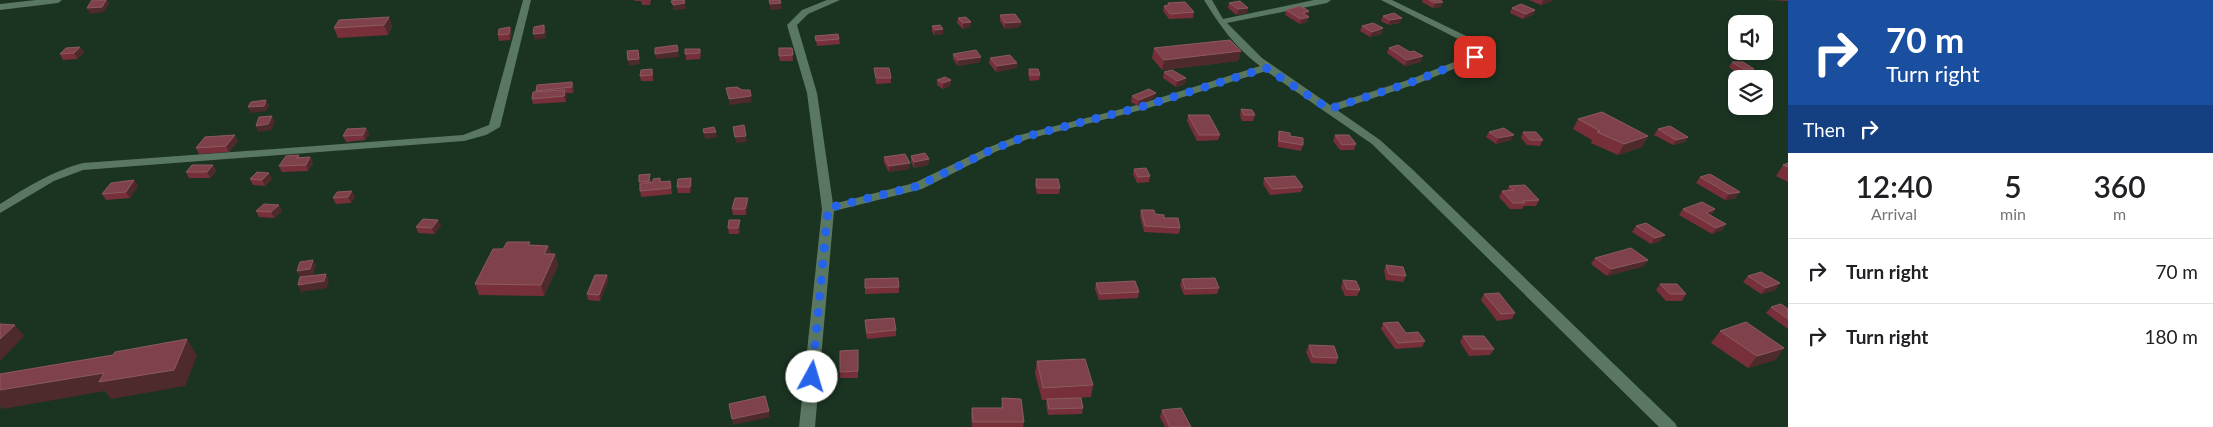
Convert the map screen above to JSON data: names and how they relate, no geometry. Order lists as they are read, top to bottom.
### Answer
{
  "page": {
    "turn": ["70 m", "Turn right"],
    "then": "Then",
    "eta": [
      "12:40",
      "Arrival",
      "5",
      "min",
      "360",
      "m"
    ],
    "list": [
      {
        "name": "Turn right",
        "value": "70 m"
      },
      {
        "name": "Turn right",
        "value": "180 m"
      }
    ]
  }
}
